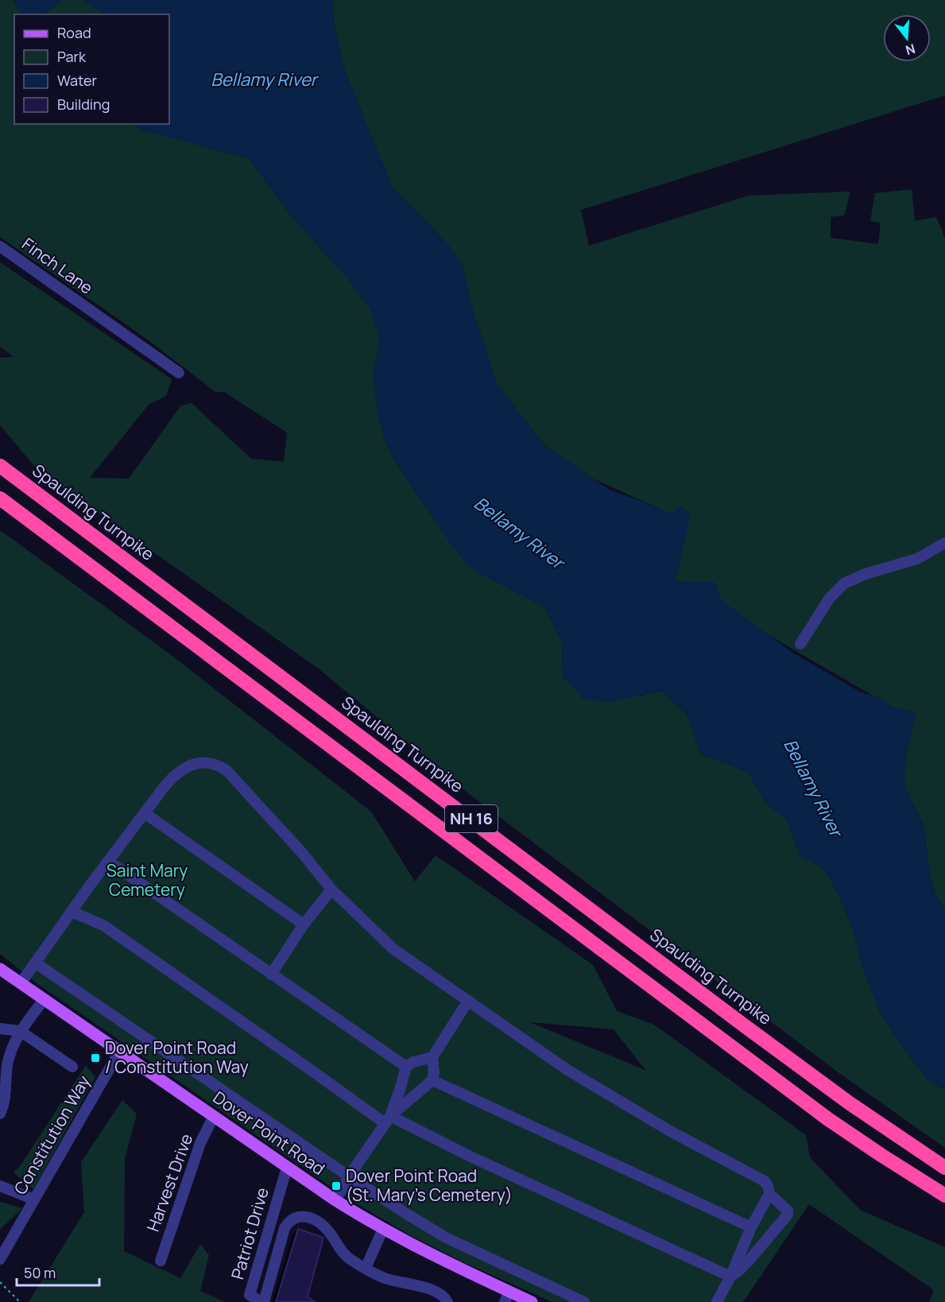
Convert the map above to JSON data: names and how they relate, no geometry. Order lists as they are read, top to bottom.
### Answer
{
  "streets": {
    "highway": ["Spaulding Turnpike", "NH 16"],
    "main road": ["Dover Point Road"],
    "street": [
      "Finch Lane",
      "Constitution Way",
      "Harvest Drive",
      "Patriot Drive"
    ]
  },
  "crossings": [
    ["Dover Point Road", "Constitution Way"],
    ["Dover Point Road", "Harvest Drive"],
    ["Dover Point Road", "Patriot Drive"]
  ],
  "water": ["Bellamy River"],
  "parks": ["Saint Mary Cemetery"],
  "places": {
    "transit": ["Dover Point Road / Constitution Way", "Dover Point Road (St. Mary's Cemetery)"]
  },
  "legend": [
    "Road",
    "Park",
    "Water",
    "Building"
  ],
  "scale_bar": "50 m",
  "north": "bottom"
}
